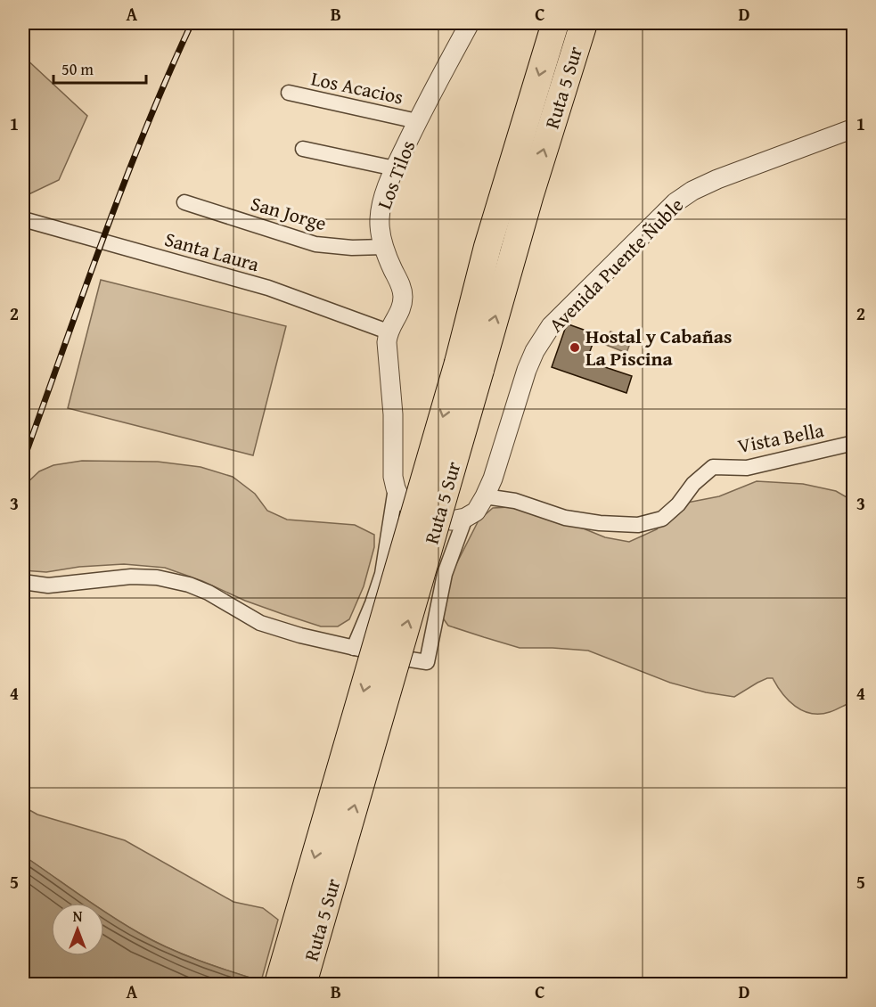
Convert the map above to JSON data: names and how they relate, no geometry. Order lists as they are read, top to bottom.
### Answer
{
  "streets": {
    "highway": ["Ruta 5 Sur"],
    "street": [
      "Los Acacios",
      "Los Tilos",
      "San Jorge",
      "Santa Laura",
      "Avenida Puente Ñuble",
      "Vista Bella"
    ]
  },
  "crossings": [
    ["Los Acacios", "Los Tilos"],
    ["Los Tilos", "San Jorge"],
    ["Los Tilos", "Santa Laura"],
    ["Avenida Puente Ñuble", "Vista Bella"]
  ],
  "places": ["Hostal y Cabañas La Piscina"],
  "scale_bar": "50 m",
  "north": "top",
  "grid": {
    "columns": [
      "A",
      "B",
      "C",
      "D"
    ],
    "rows": [
      "1",
      "2",
      "3",
      "4",
      "5"
    ]
  }
}
